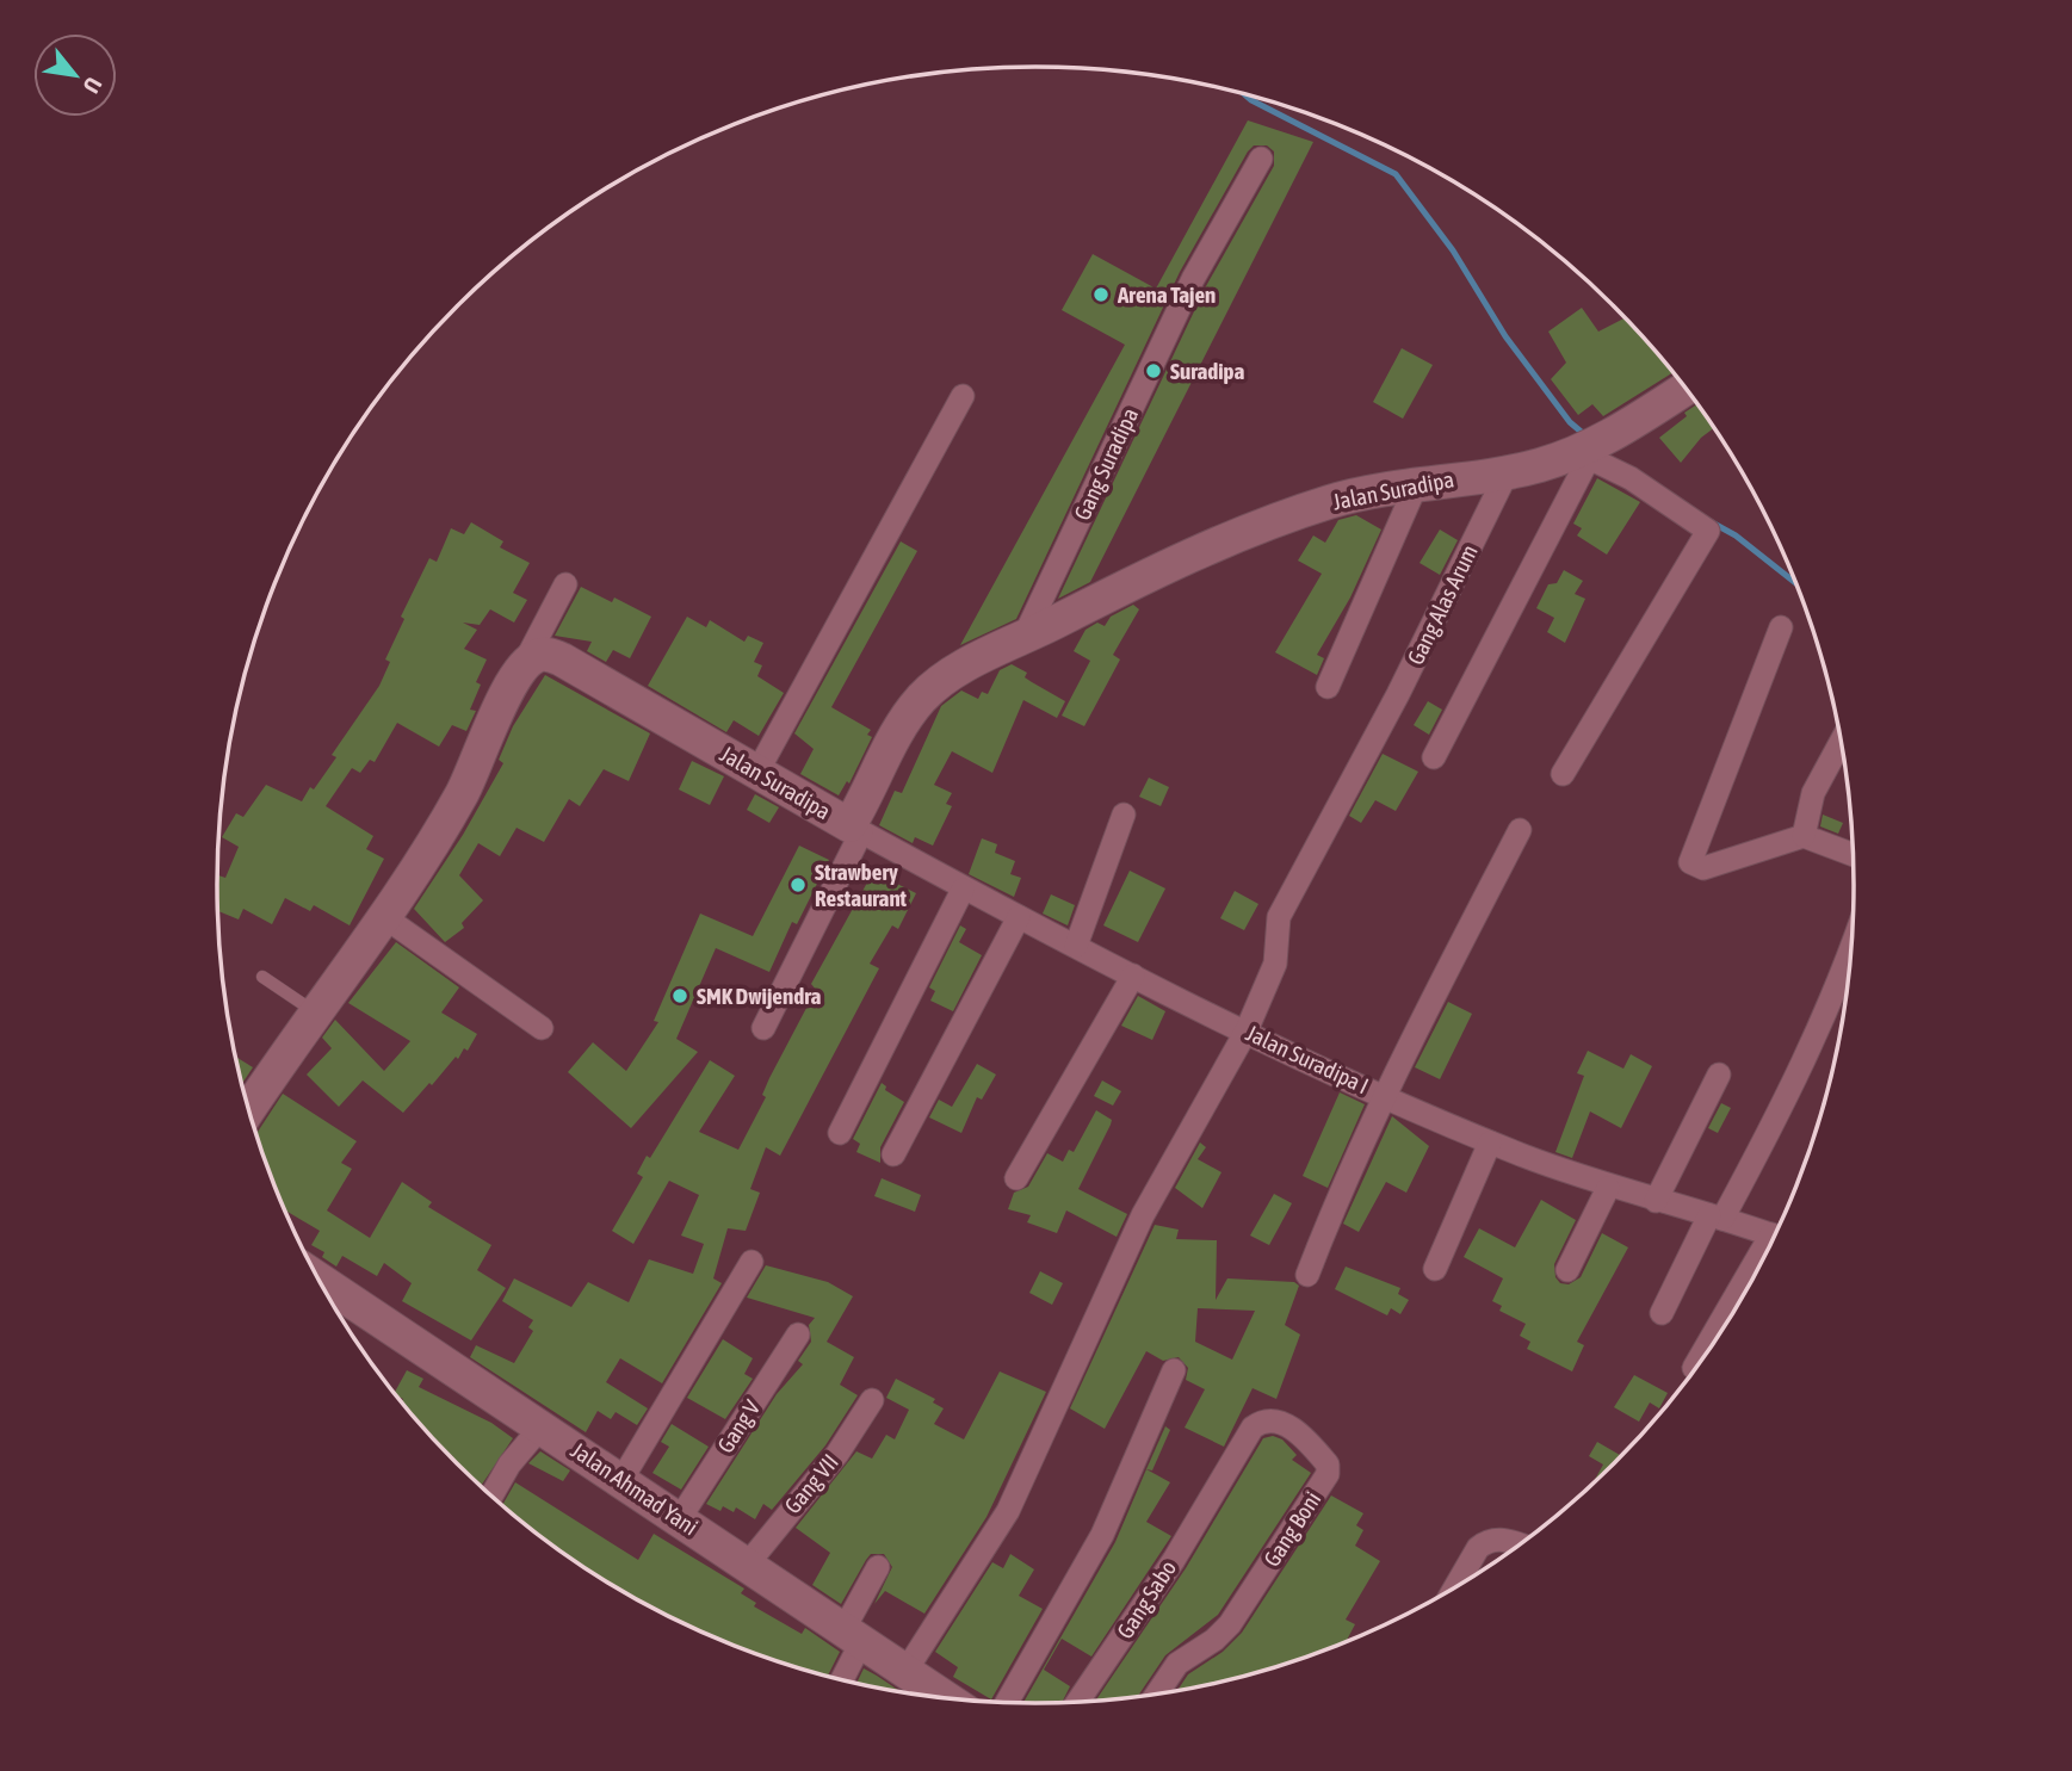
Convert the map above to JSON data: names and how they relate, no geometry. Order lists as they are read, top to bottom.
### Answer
{
  "streets": {
    "street": [
      "Gang Suradipa",
      "Jalan Suradipa",
      "Gang Alas Arum",
      "Jalan Suradipa I",
      "Gang V",
      "Gang VII",
      "Jalan Ahmad Yani",
      "Gang Boni",
      "Gang Sabo"
    ]
  },
  "crossings": [
    ["Gang Suradipa", "Jalan Suradipa"],
    ["Jalan Suradipa", "Gang Alas Arum"],
    ["Jalan Suradipa", "Jalan Suradipa I"],
    ["Gang Alas Arum", "Jalan Suradipa I"],
    ["Gang Alas Arum", "Jalan Ahmad Yani"],
    ["Gang V", "Jalan Ahmad Yani"],
    ["Gang VII", "Jalan Ahmad Yani"],
    ["Gang Boni", "Gang Sabo"]
  ],
  "places": [
    "Arena Tajen",
    "Suradipa",
    "Strawbery Restaurant",
    "SMK Dwijendra"
  ],
  "north": "bottom right"
}
